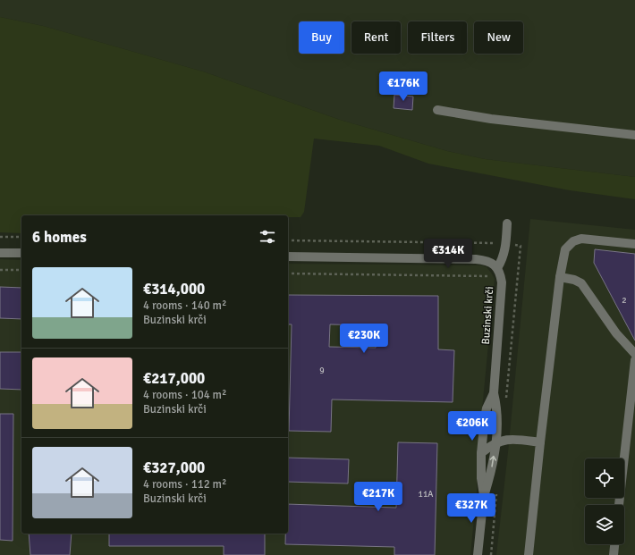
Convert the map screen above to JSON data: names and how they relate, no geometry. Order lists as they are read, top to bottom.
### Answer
{
  "streets": {
    "street": ["Buzinski krči"]
  },
  "house_numbers": ["2", "9", "11A"],
  "page": {
    "chip": [
      "Buy",
      "Rent",
      "Filters",
      "New"
    ],
    "price": [
      "€176K",
      "€314K",
      "€230K",
      "€206K",
      "€217K",
      "€327K"
    ],
    "heading": "6 homes",
    "list": [
      {
        "name": "€314,000",
        "note": "4 rooms · 140 m² · Buzinski krči"
      },
      {
        "name": "€217,000",
        "note": "4 rooms · 104 m² · Buzinski krči"
      },
      {
        "name": "€327,000",
        "note": "4 rooms · 112 m² · Buzinski krči"
      }
    ]
  }
}
